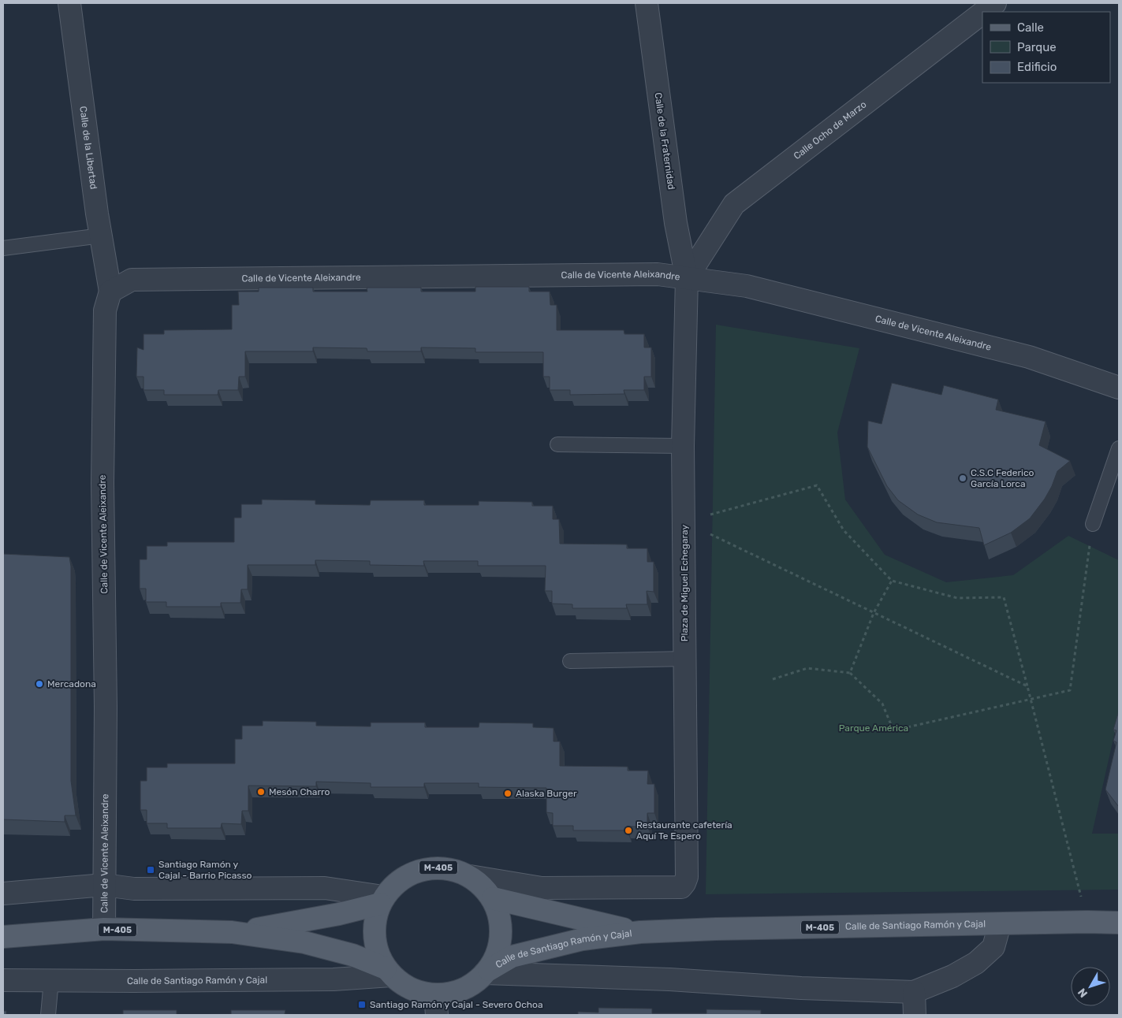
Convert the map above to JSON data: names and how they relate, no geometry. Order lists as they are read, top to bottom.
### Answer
{
  "streets": {
    "main road": ["M-405", "Calle de Santiago Ramón y Cajal"],
    "street": [
      "Calle Ocho de Marzo",
      "Calle de la Fraternidad",
      "Calle de la Libertad",
      "Calle de Vicente Aleixandre",
      "Plaza de Miguel Echegaray"
    ]
  },
  "crossings": [
    ["Calle Ocho de Marzo", "Calle de la Fraternidad"],
    ["Calle Ocho de Marzo", "Calle de Vicente Aleixandre"],
    ["Calle Ocho de Marzo", "Plaza de Miguel Echegaray"],
    ["Calle de la Fraternidad", "Calle de Vicente Aleixandre"],
    ["Calle de la Fraternidad", "Plaza de Miguel Echegaray"],
    ["Calle de la Libertad", "Calle de Vicente Aleixandre"],
    ["Calle de Vicente Aleixandre", "Plaza de Miguel Echegaray"],
    ["Calle de Vicente Aleixandre", "M-405"],
    ["Plaza de Miguel Echegaray", "M-405"],
    ["Plaza de Miguel Echegaray", "Calle de Santiago Ramón y Cajal"],
    ["M-405", "Calle de Santiago Ramón y Cajal"]
  ],
  "parks": ["Parque América"],
  "places": {
    "other": [
      "C.S.C Federico García Lorca",
      "Mercadona",
      "Mesón Charro",
      "Alaska Burger",
      "Restaurante cafetería Aquí Te Espero"
    ],
    "transit": ["Santiago Ramón y Cajal - Barrio Picasso", "Santiago Ramón y Cajal - Severo Ochoa"]
  },
  "legend": ["Calle", "Parque", "Edificio"],
  "north": "bottom left"
}
